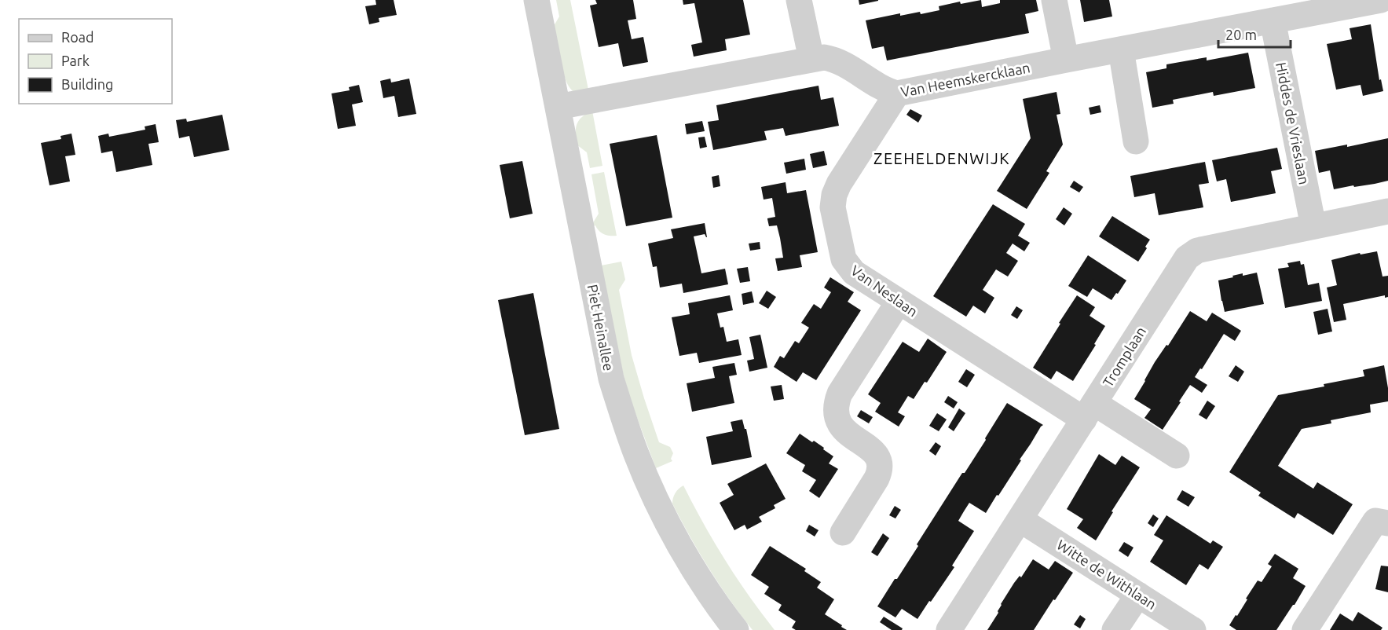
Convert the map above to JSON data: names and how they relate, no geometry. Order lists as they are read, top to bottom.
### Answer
{
  "streets": {
    "street": [
      "Van Heemskercklaan",
      "Hiddes de Vrieslaan",
      "Van Neslaan",
      "Piet Heinallee",
      "Tromplaan",
      "Witte de Withlaan"
    ]
  },
  "crossings": [
    ["Van Heemskercklaan", "Hiddes de Vrieslaan"],
    ["Van Heemskercklaan", "Van Neslaan"],
    ["Van Heemskercklaan", "Piet Heinallee"],
    ["Hiddes de Vrieslaan", "Tromplaan"],
    ["Van Neslaan", "Tromplaan"],
    ["Tromplaan", "Witte de Withlaan"]
  ],
  "districts": ["ZEEHELDENWIJK"],
  "legend": ["Road", "Park", "Building"],
  "scale_bar": "20 m"
}
